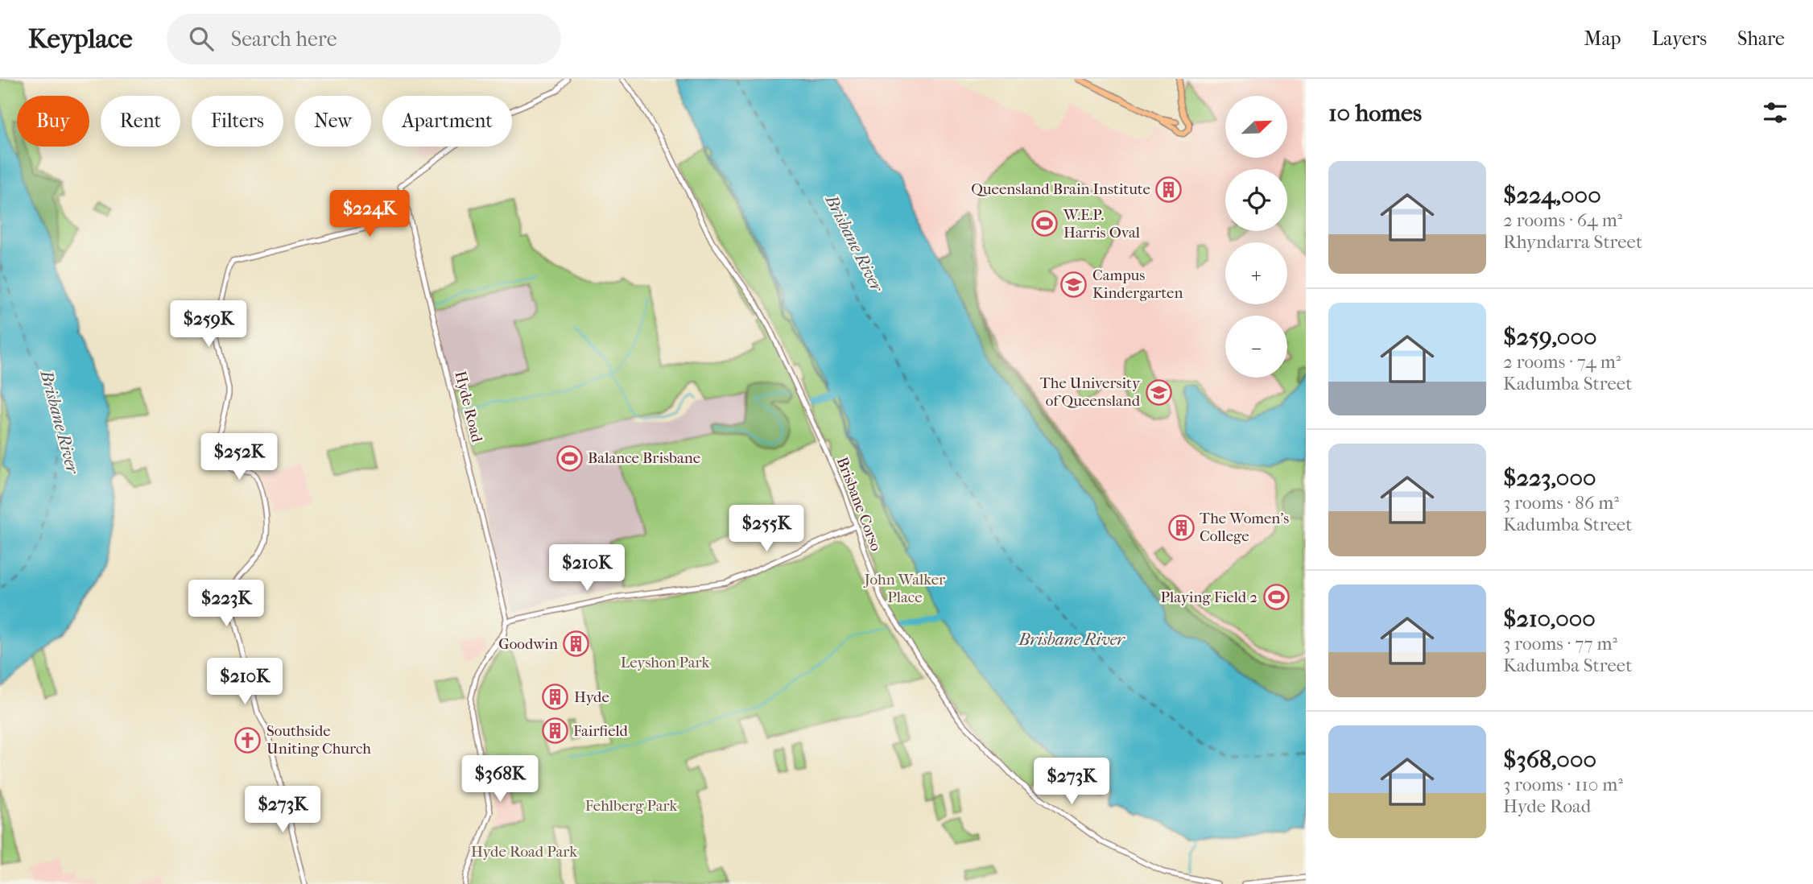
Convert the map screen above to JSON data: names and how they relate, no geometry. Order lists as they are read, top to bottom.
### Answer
{
  "streets": {
    "street": ["Hyde Road", "Brisbane Corso"]
  },
  "water": ["Brisbane River"],
  "parks": [
    "John Walker Place",
    "Leyshon Park",
    "Fehlberg Park",
    "Hyde Road Park"
  ],
  "places": {
    "building": [
      "Queensland Brain Institute",
      "The Women's College",
      "Goodwin",
      "Hyde",
      "Fairfield"
    ],
    "sports": ["W.E.P. Harris Oval", "Balance Brisbane", "Playing Field 2"],
    "school or university": ["Campus Kindergarten", "The University of Queensland"],
    "church": ["Southside Uniting Church"]
  },
  "north": "top right",
  "page": {
    "header": "Keyplace",
    "search": "Search here",
    "nav": ["Map", "Layers", "Share"],
    "heading": "10 homes",
    "map_buttons": ["+", "−"],
    "chip": [
      "Buy",
      "Rent",
      "Filters",
      "New",
      "Apartment"
    ],
    "list": [
      {
        "name": "$224,000",
        "note": "2 rooms · 64 m² · Rhyndarra Street"
      },
      {
        "name": "$259,000",
        "note": "2 rooms · 74 m² · Kadumba Street"
      },
      {
        "name": "$223,000",
        "note": "3 rooms · 86 m² · Kadumba Street"
      },
      {
        "name": "$210,000",
        "note": "3 rooms · 77 m² · Kadumba Street"
      },
      {
        "name": "$368,000",
        "note": "3 rooms · 110 m² · Hyde Road"
      }
    ],
    "price": [
      "$224K",
      "$259K",
      "$252K",
      "$255K",
      "$210K",
      "$223K",
      "$210K",
      "$368K",
      "$273K",
      "$273K"
    ]
  }
}
